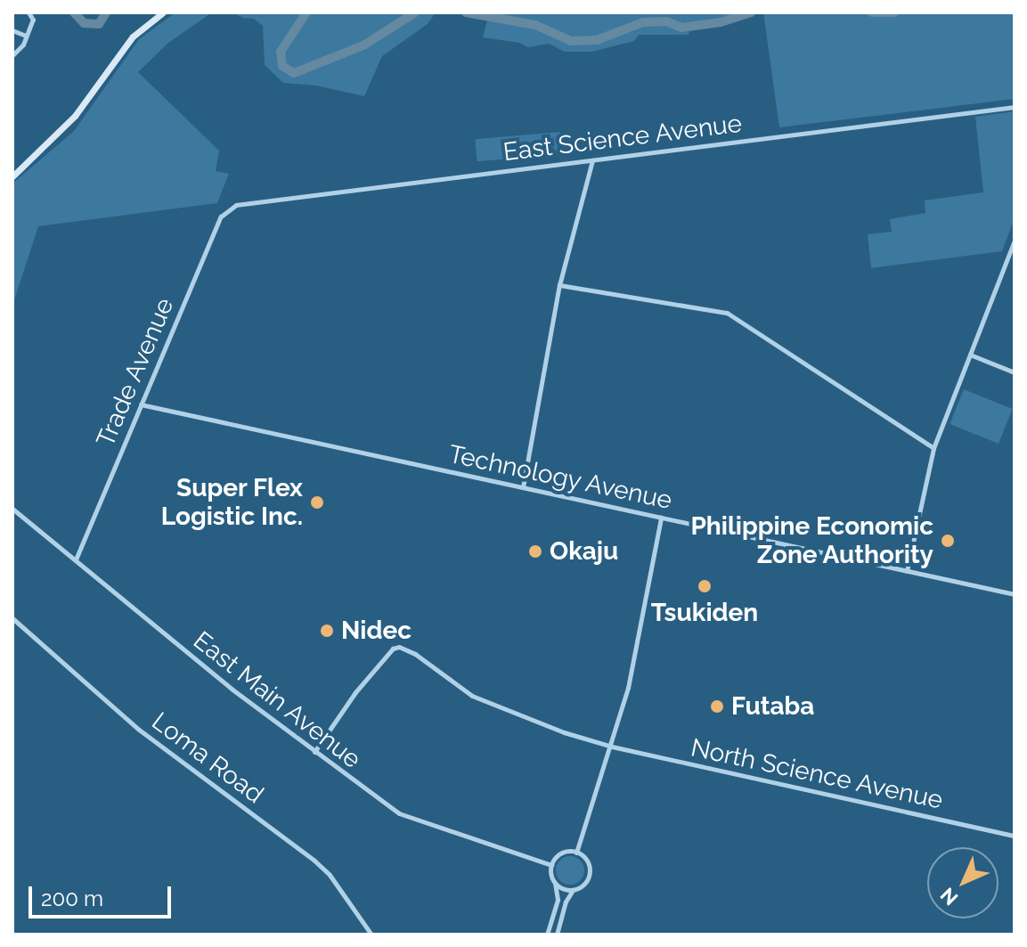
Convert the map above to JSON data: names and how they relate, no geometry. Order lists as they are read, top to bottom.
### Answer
{
  "streets": {
    "street": [
      "East Science Avenue",
      "Trade Avenue",
      "Technology Avenue",
      "East Main Avenue",
      "Loma Road",
      "North Science Avenue"
    ]
  },
  "crossings": [
    ["East Science Avenue", "Trade Avenue"],
    ["Trade Avenue", "Technology Avenue"],
    ["Trade Avenue", "East Main Avenue"],
    ["East Main Avenue", "North Science Avenue"]
  ],
  "places": [
    "Super Flex Logistic Inc.",
    "Philippine Economic Zone Authority",
    "Okaju",
    "Tsukiden",
    "Nidec",
    "Futaba"
  ],
  "scale_bar": "200 m",
  "north": "bottom left"
}
